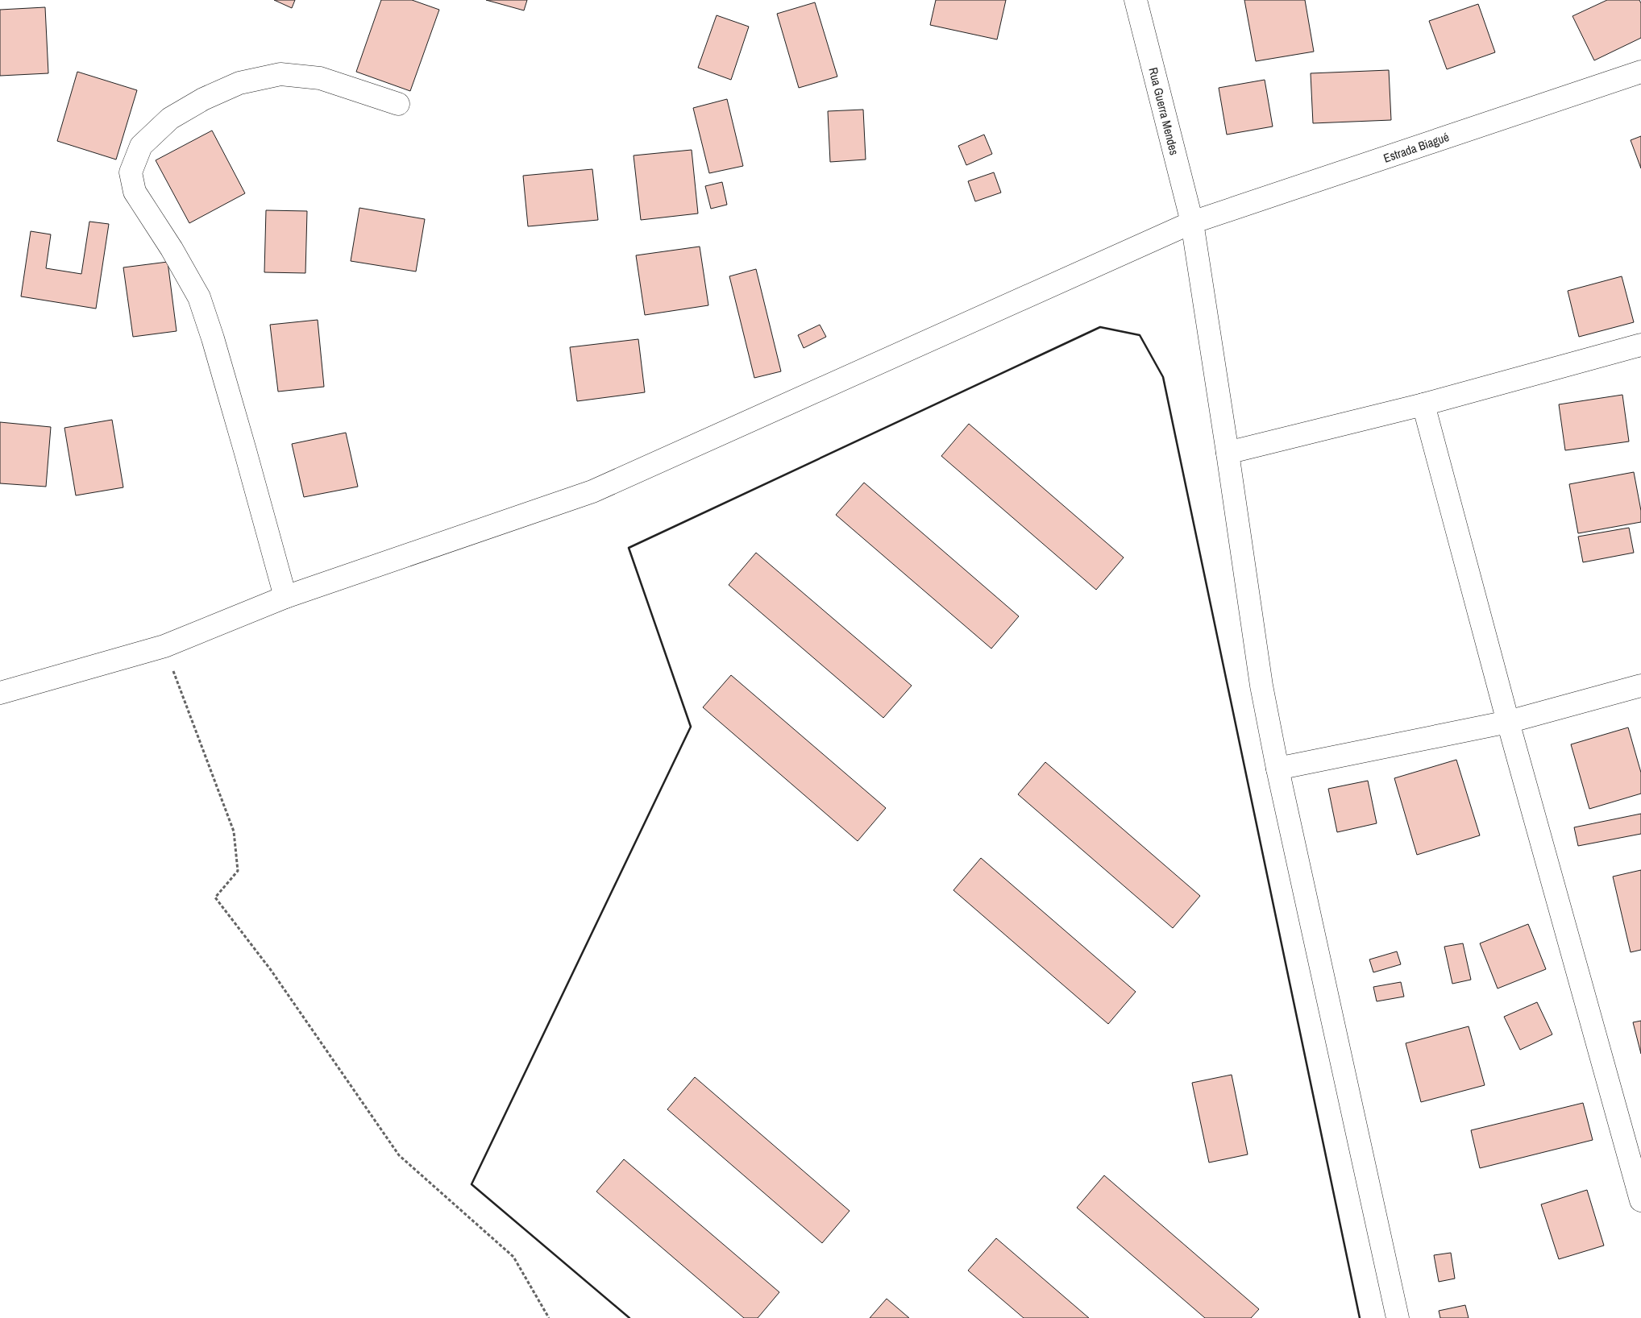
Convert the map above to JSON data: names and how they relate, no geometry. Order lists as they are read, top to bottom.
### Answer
{
  "streets": {
    "street": ["Rua Guerra Mendes", "Estrada Biagué"]
  },
  "crossings": [
    ["Rua Guerra Mendes", "Estrada Biagué"]
  ]
}
